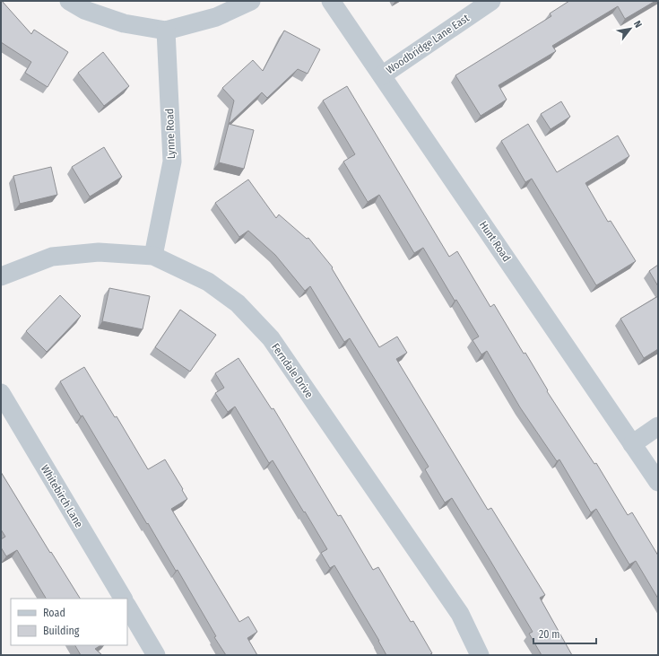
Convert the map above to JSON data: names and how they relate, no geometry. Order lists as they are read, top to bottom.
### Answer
{
  "streets": {
    "street": [
      "Woodbridge Lane East",
      "Lynne Road",
      "Hunt Road",
      "Ferndale Drive",
      "Whitebirch Lane"
    ]
  },
  "crossings": [
    ["Woodbridge Lane East", "Hunt Road"],
    ["Lynne Road", "Ferndale Drive"]
  ],
  "legend": ["Road", "Building"],
  "scale_bar": "20 m",
  "north": "top right"
}
